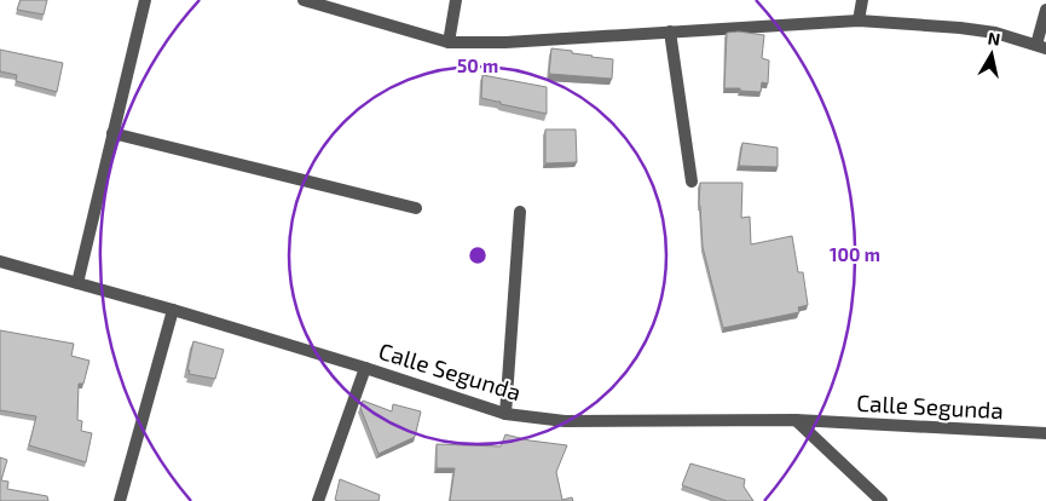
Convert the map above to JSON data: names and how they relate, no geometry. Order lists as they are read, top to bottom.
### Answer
{
  "streets": {
    "street": ["Calle Segunda"]
  },
  "north": "top",
  "rings": ["50 m", "100 m"]
}
